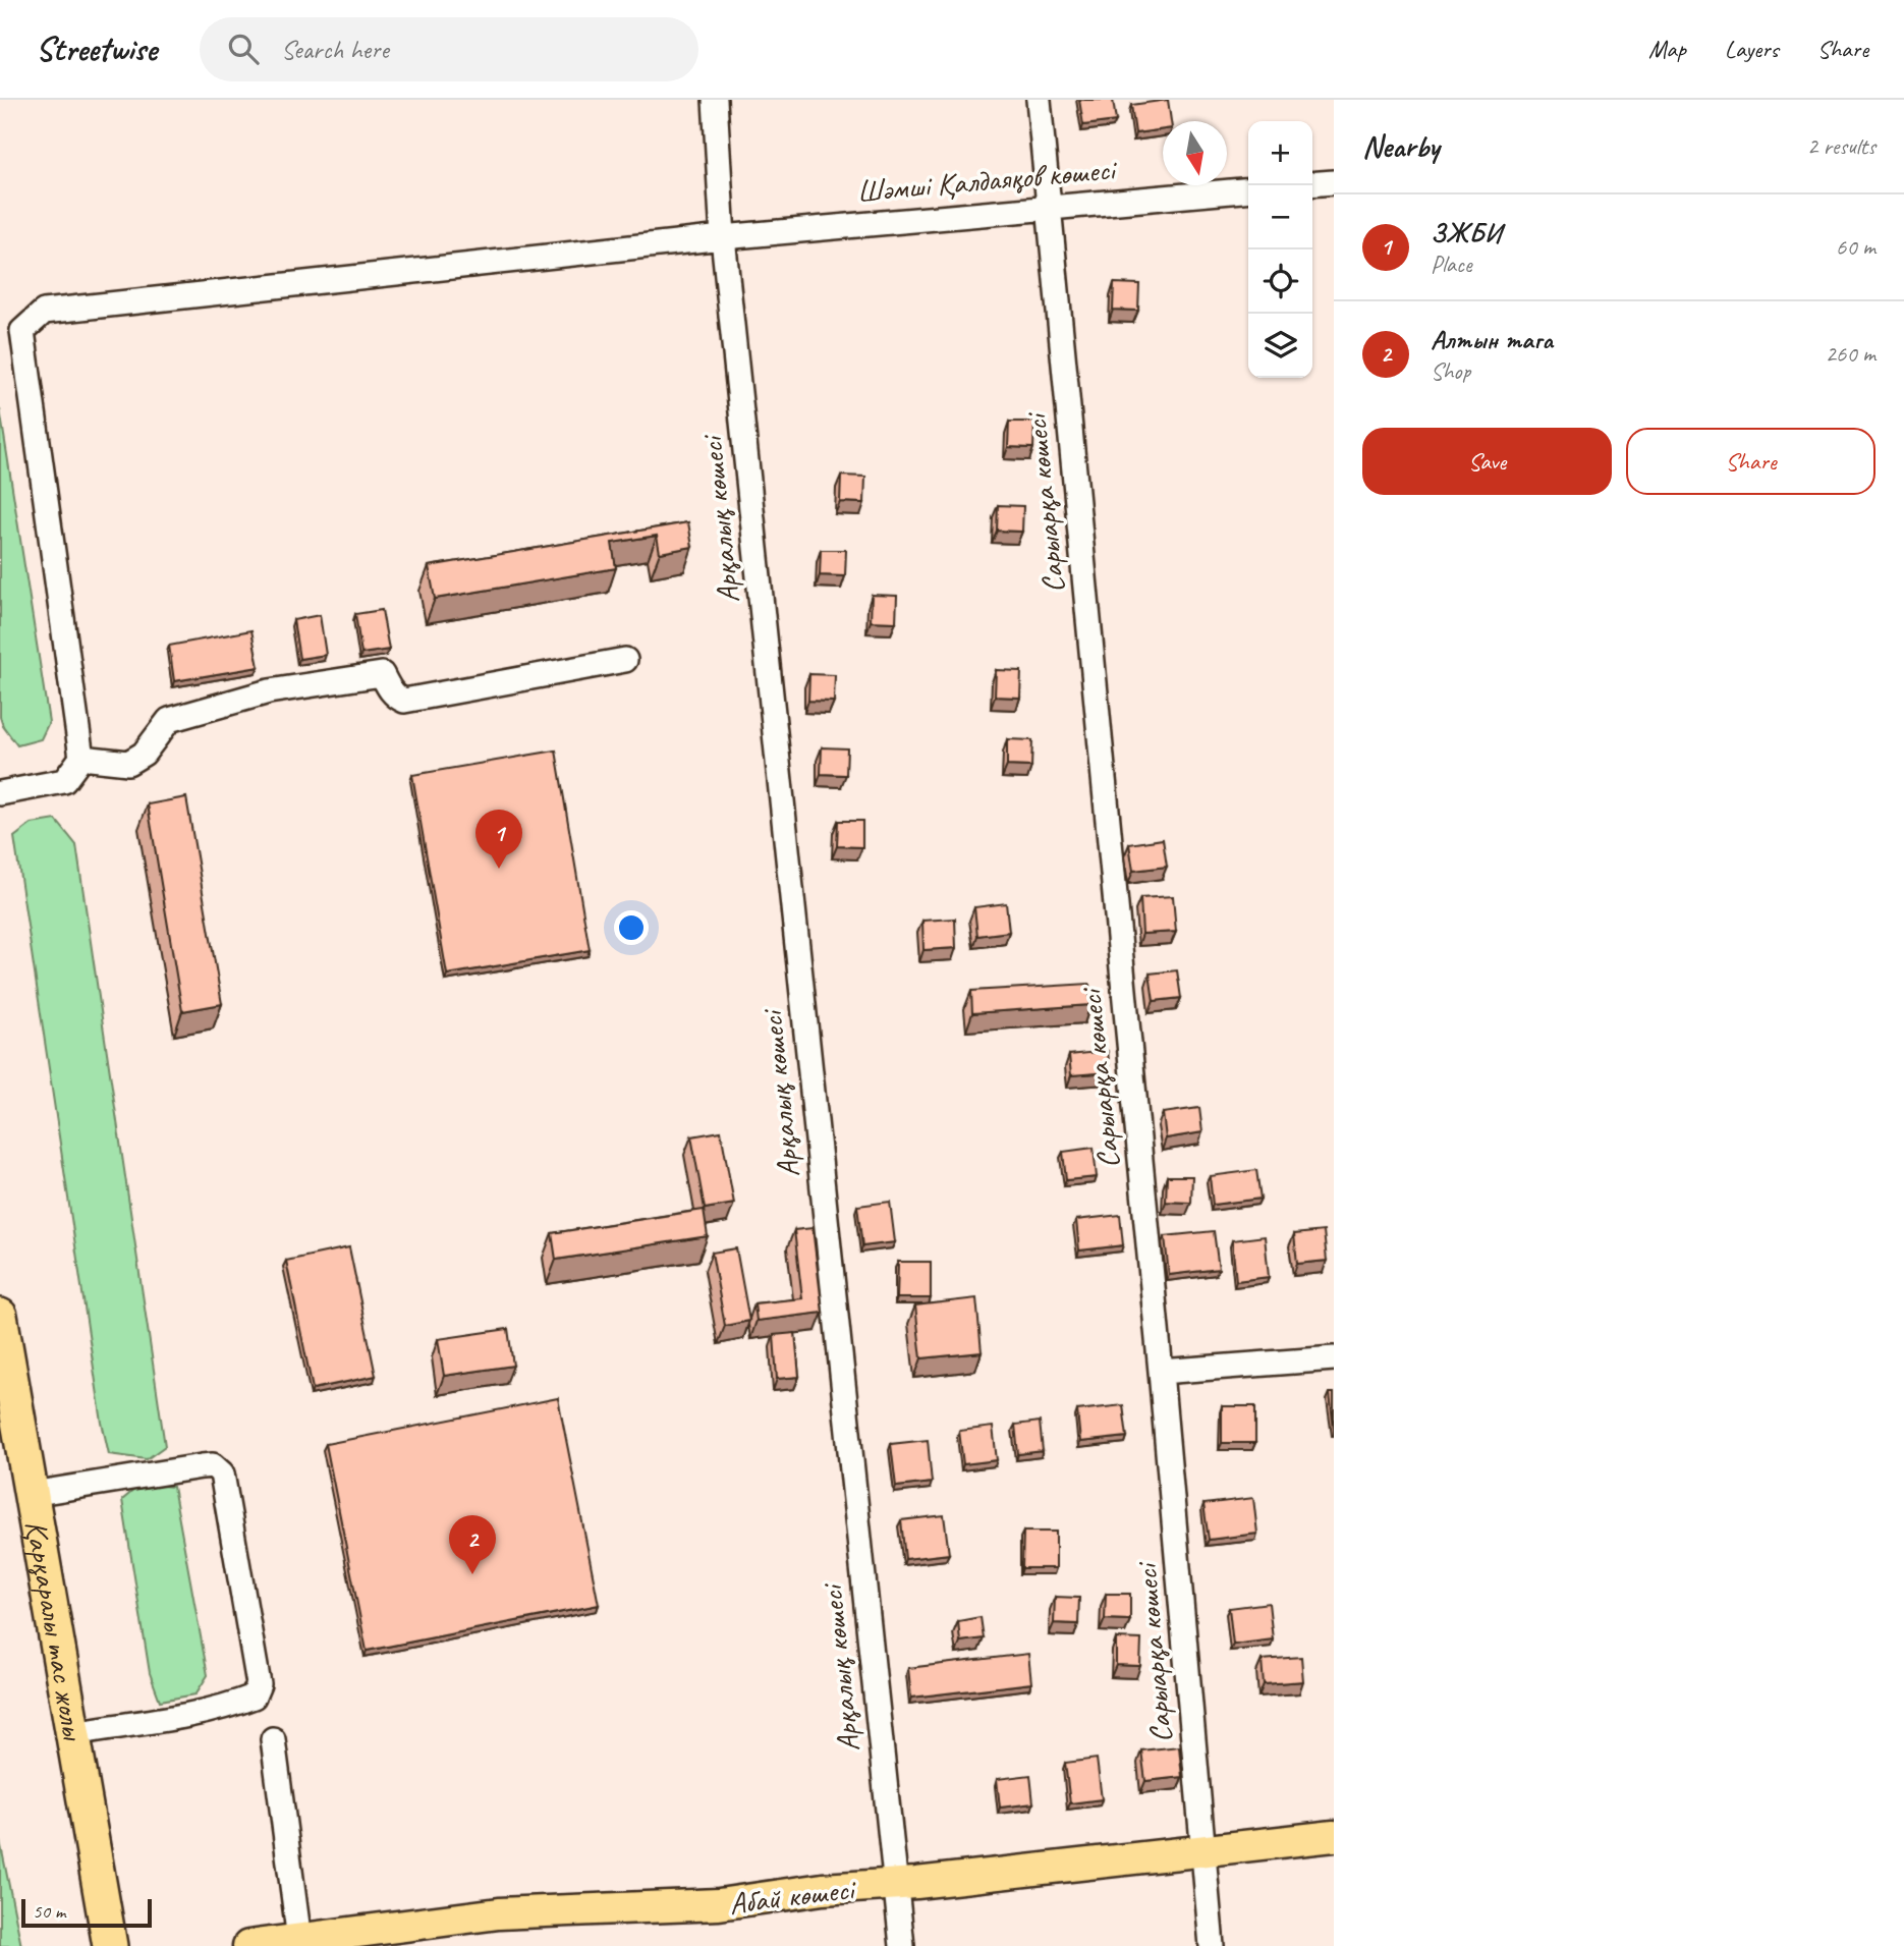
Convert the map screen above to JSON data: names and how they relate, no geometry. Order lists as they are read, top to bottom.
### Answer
{
  "streets": {
    "highway": ["Қарқаралы тас жолы"],
    "main road": ["Абай көшесі"],
    "street": ["Шәмші Қалдаяқов көшесі", "Сарыарқа көшесі", "Арқалық көшесі"]
  },
  "crossings": [
    ["Шәмші Қалдаяқов көшесі", "Сарыарқа көшесі"],
    ["Шәмші Қалдаяқов көшесі", "Арқалық көшесі"],
    ["Сарыарқа көшесі", "Абай көшесі"],
    ["Арқалық көшесі", "Абай көшесі"]
  ],
  "scale_bar": "50 m",
  "north": "bottom",
  "page": {
    "header": "Streetwise",
    "search": "Search here",
    "nav": ["Map", "Layers", "Share"],
    "heading": ["Nearby", "2 results"],
    "map_buttons": ["+", "−"],
    "list": [
      {
        "mark": "1",
        "name": "ЗЖБИ",
        "note": "Place",
        "value": "60 m"
      },
      {
        "mark": "2",
        "name": "Алтын тага",
        "note": "Shop",
        "value": "260 m"
      }
    ],
    "buttons": ["Save", "Share"],
    "pins": ["1", "2"],
    "scale": "50 m"
  }
}
